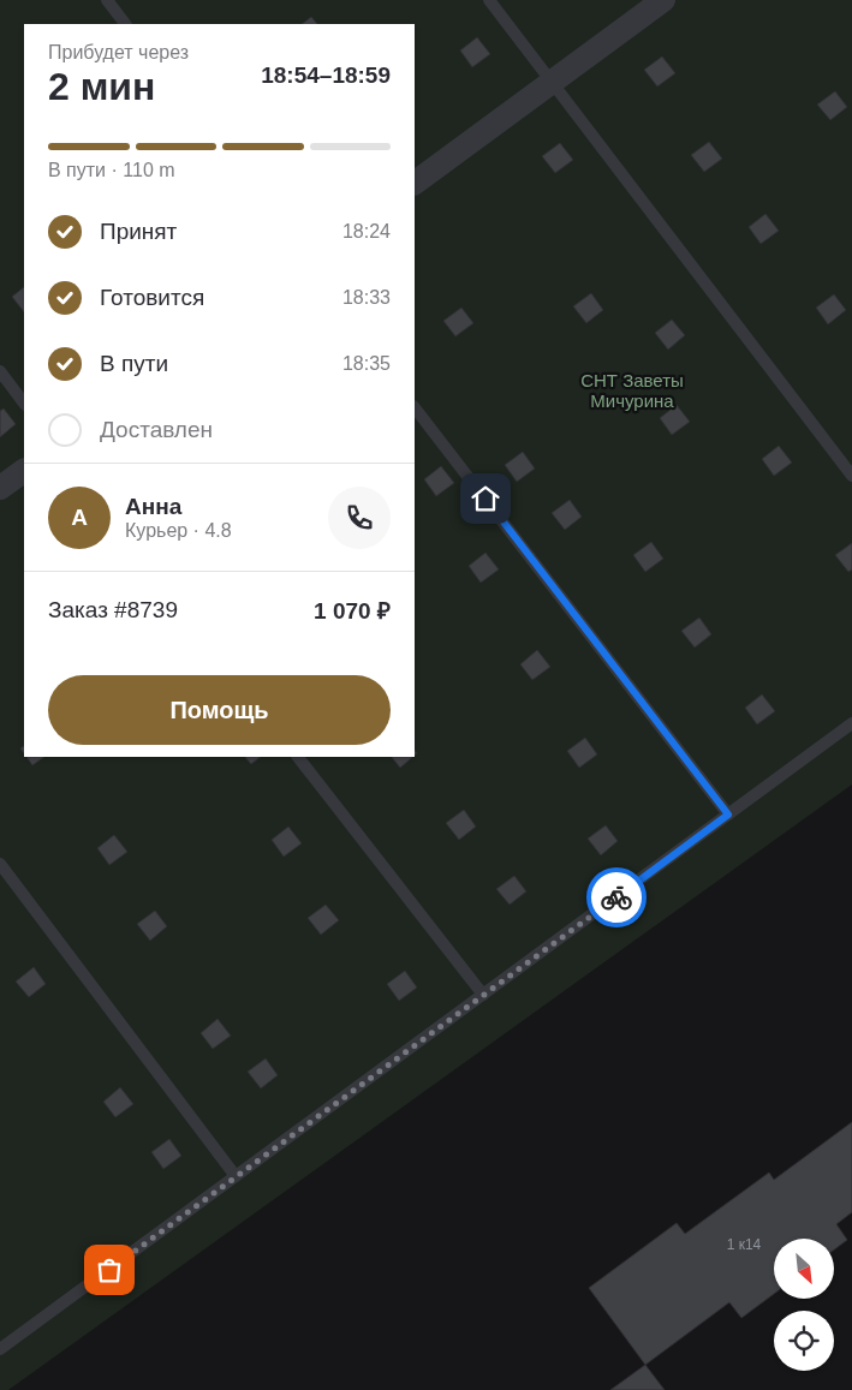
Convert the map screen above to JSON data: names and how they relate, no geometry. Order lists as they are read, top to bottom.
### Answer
{
  "parks": ["СНТ Заветы Мичурина"],
  "house_numbers": ["1 к14"],
  "north": "bottom right",
  "page": {
    "heading": ["2 мин", "Прибудет через", "18:54–18:59"],
    "panel": [
      "Анна",
      "Курьер · 4.8",
      "Заказ #8739",
      "1 070 ₽"
    ],
    "bar": "В пути · 110 m",
    "list": [
      ["Принят", "18:24"],
      ["Готовится", "18:33"],
      ["В пути", "18:35"],
      "Доставлен"
    ],
    "round": "А",
    "buttons": "Помощь"
  }
}
